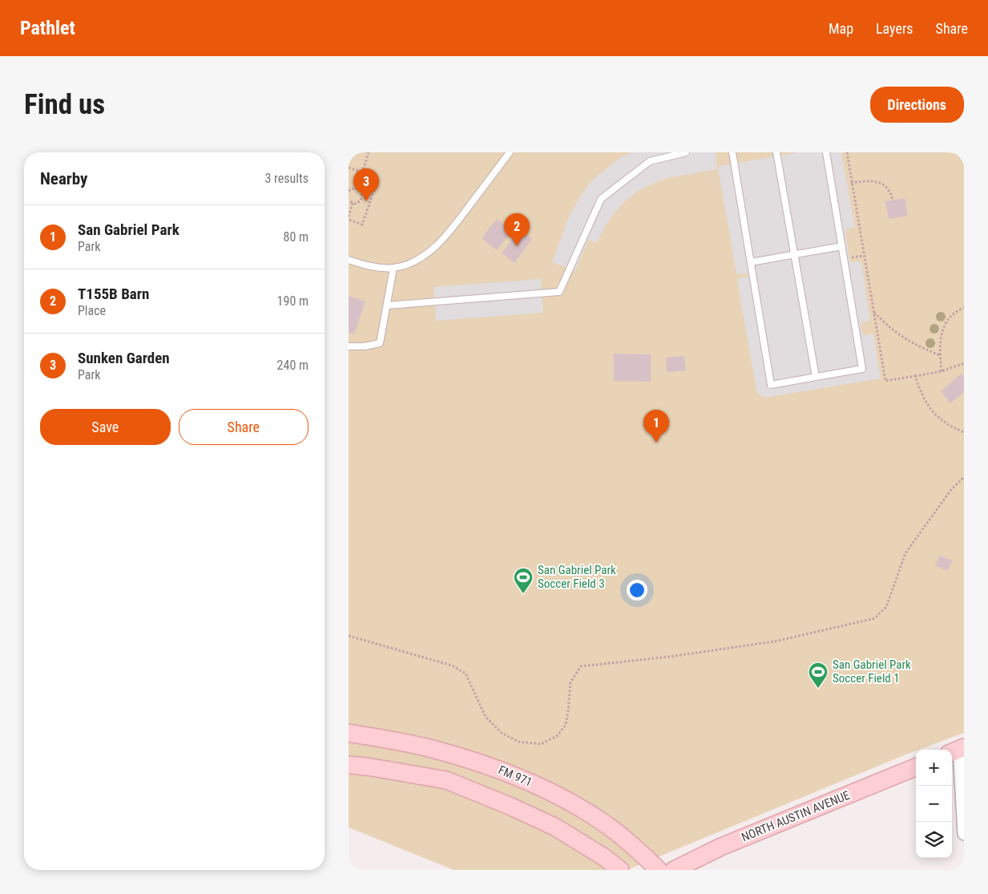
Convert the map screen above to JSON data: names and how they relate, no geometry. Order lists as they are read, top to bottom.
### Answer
{
  "streets": {
    "main road": ["FM 971", "NORTH AUSTIN AVENUE"]
  },
  "places": {
    "sports": ["San Gabriel Park Soccer Field 3", "San Gabriel Park Soccer Field 1"]
  },
  "page": {
    "header": "Pathlet",
    "nav": ["Map", "Layers", "Share"],
    "buttons": [
      "Directions",
      ["Save", "Share"]
    ],
    "title": "Find us",
    "heading": ["Nearby", "3 results"],
    "pins": ["3", "2", "1"],
    "list": [
      {
        "mark": "1",
        "name": "San Gabriel Park",
        "note": "Park",
        "value": "80 m"
      },
      {
        "mark": "2",
        "name": "T155B Barn",
        "note": "Place",
        "value": "190 m"
      },
      {
        "mark": "3",
        "name": "Sunken Garden",
        "note": "Park",
        "value": "240 m"
      }
    ],
    "map_buttons": ["+", "−"]
  }
}
